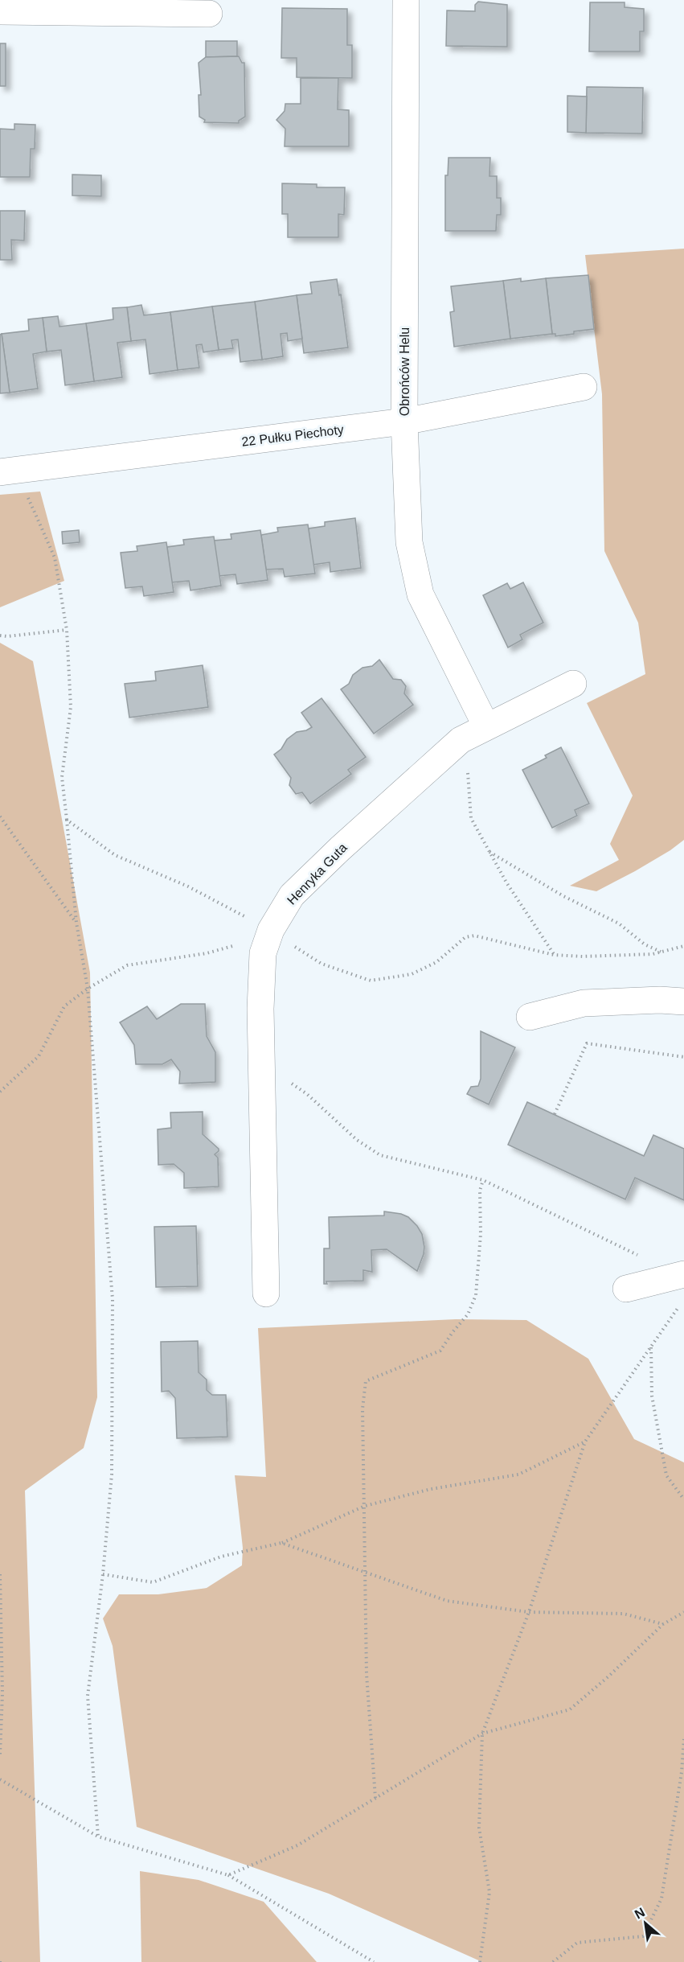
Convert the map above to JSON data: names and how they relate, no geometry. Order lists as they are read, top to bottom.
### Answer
{
  "streets": {
    "street": ["Obrońców Helu", "22 Pułku Piechoty", "Henryka Guta"]
  },
  "crossings": [
    ["Obrońców Helu", "22 Pułku Piechoty"],
    ["Obrońców Helu", "Henryka Guta"]
  ],
  "north": "top left"
}
